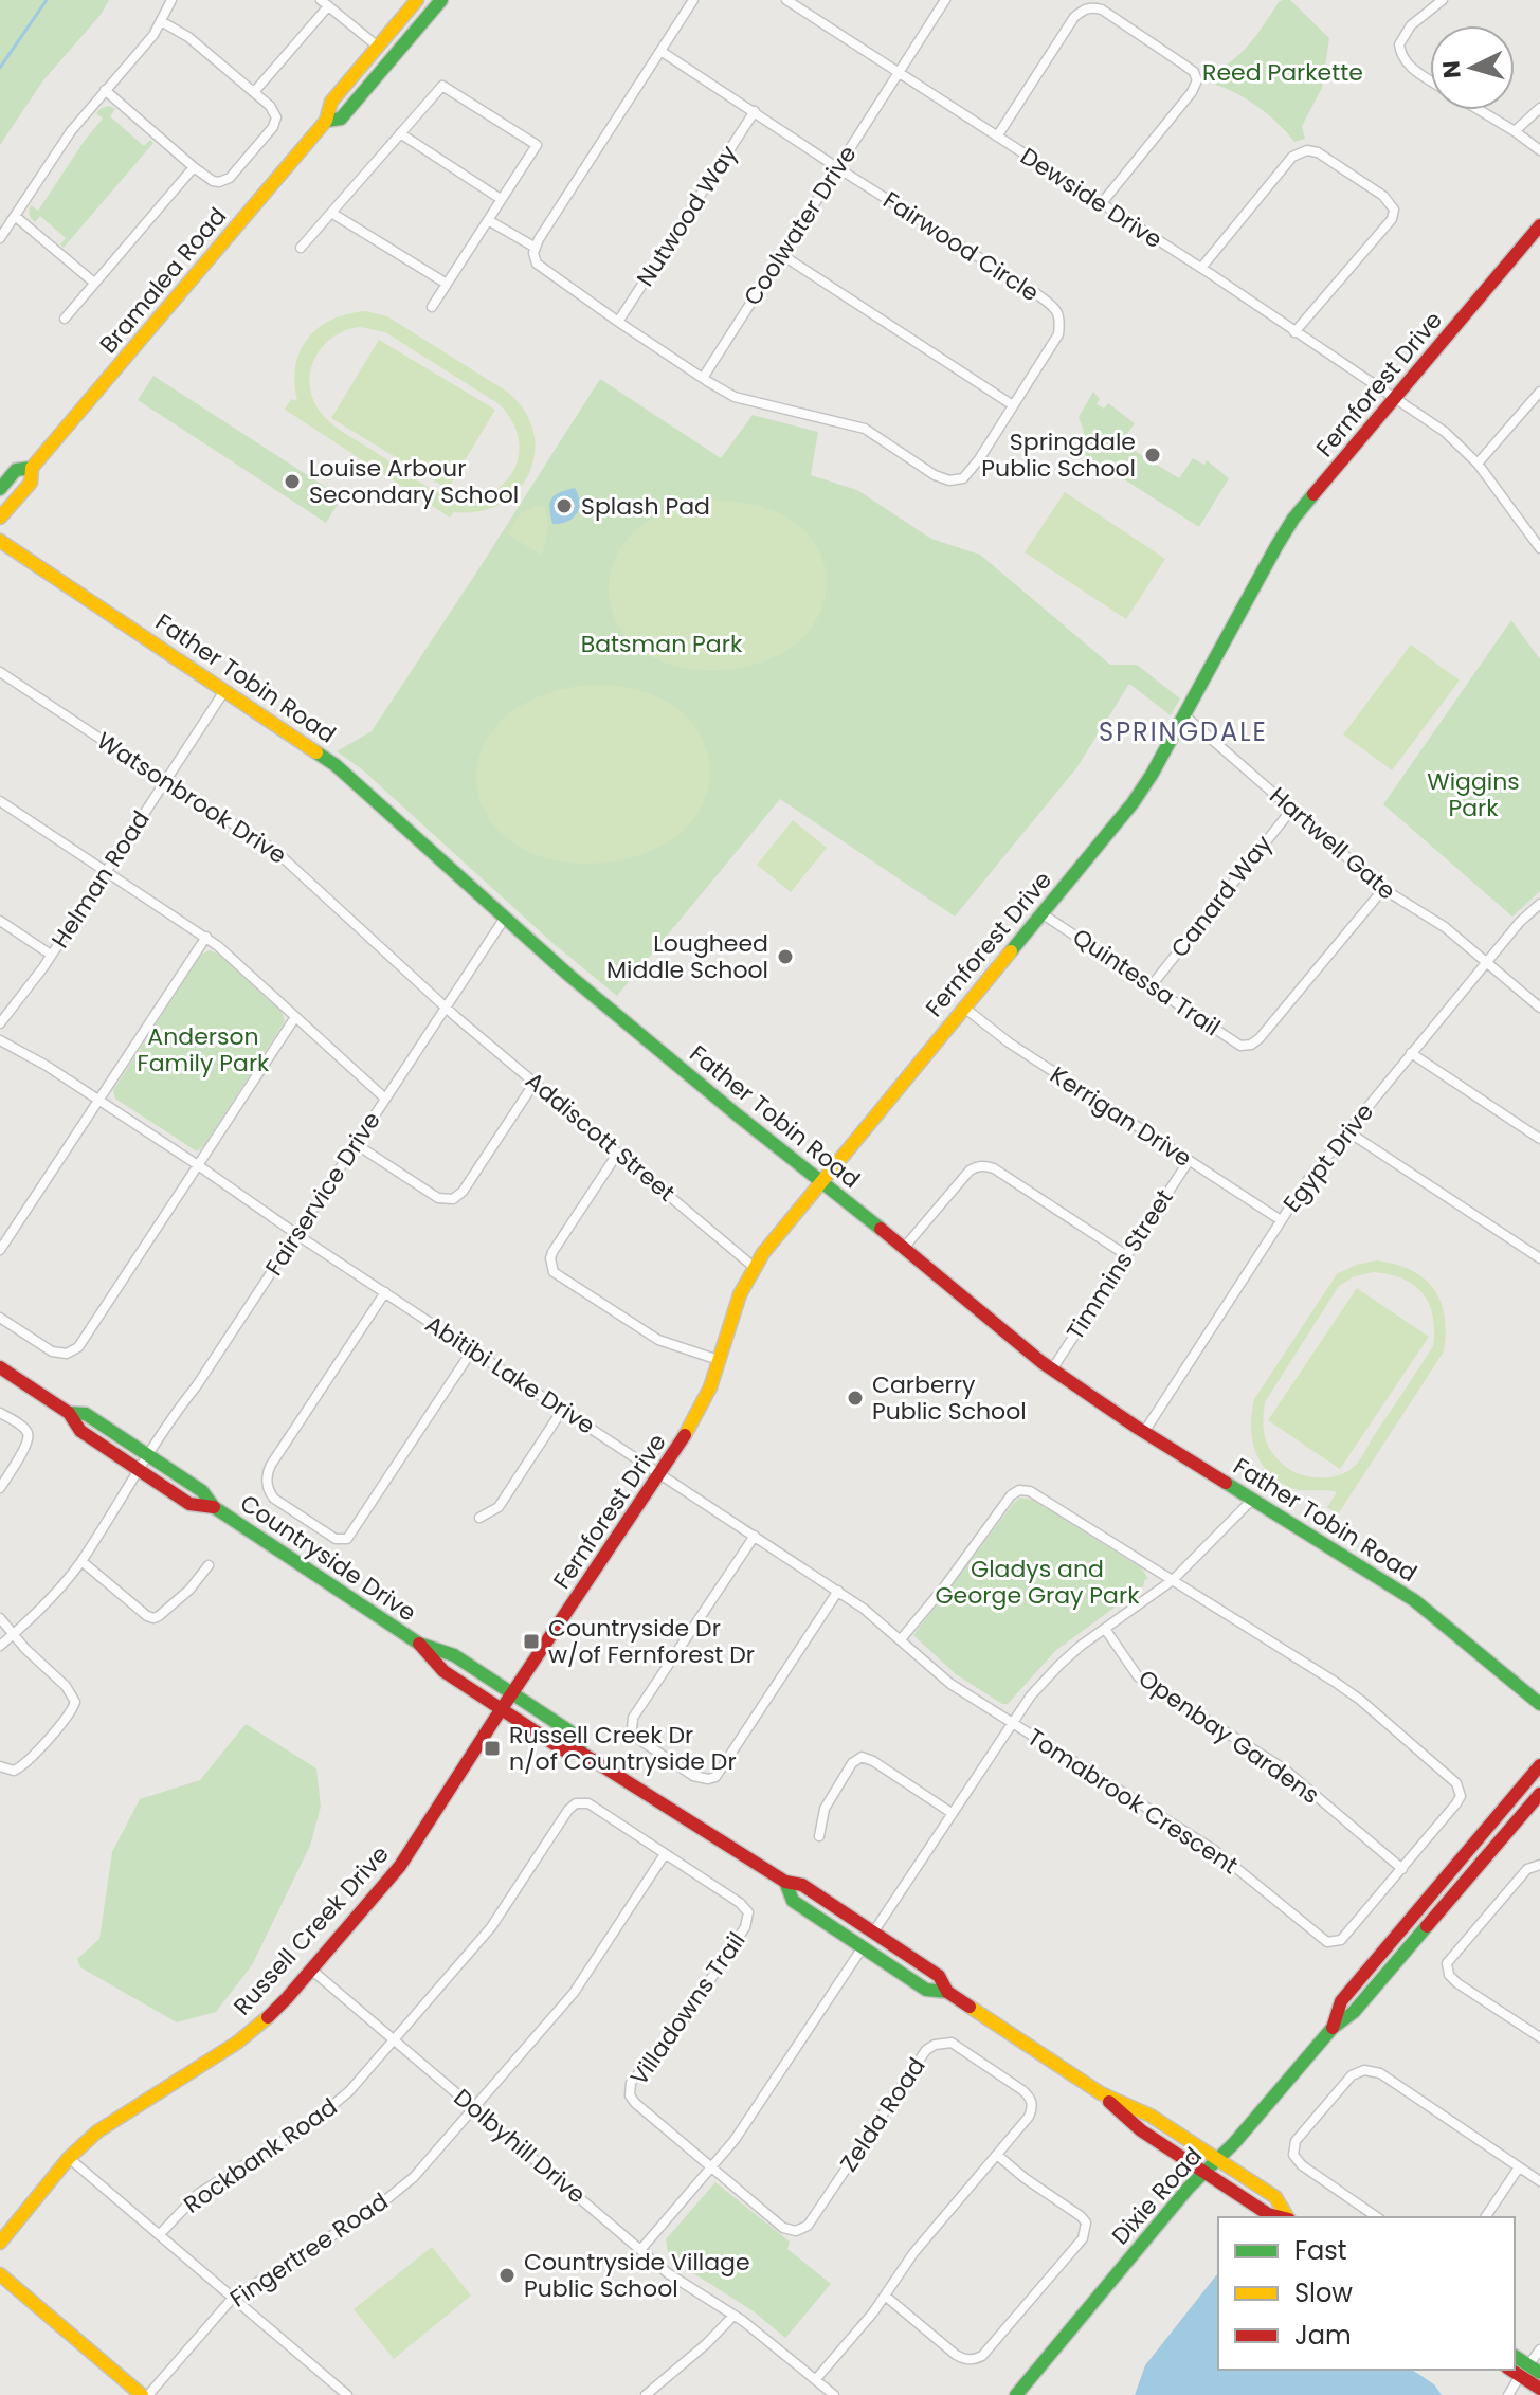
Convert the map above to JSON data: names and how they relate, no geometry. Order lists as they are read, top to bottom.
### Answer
{
  "streets": {
    "street": [
      "Dewside Drive",
      "Nutwood Way",
      "Coolwater Drive",
      "Fairwood Circle",
      "Bramalea Road",
      "Fernforest Drive",
      "Father Tobin Road",
      "Watsonbrook Drive",
      "Hartwell Gate",
      "Helman Road",
      "Canard Way",
      "Quintessa Trail",
      "Kerrigan Drive",
      "Addiscott Street",
      "Egypt Drive",
      "Fairservice Drive",
      "Timmins Street",
      "Abitibi Lake Drive",
      "Countryside Drive",
      "Openbay Gardens",
      "Tomabrook Crescent",
      "Russell Creek Drive",
      "Villadowns Trail",
      "Zelda Road",
      "Dolbyhill Drive",
      "Rockbank Road",
      "Dixie Road",
      "Fingertree Road"
    ]
  },
  "crossings": [
    ["Dewside Drive", "Coolwater Drive"],
    ["Dewside Drive", "Fernforest Drive"],
    ["Nutwood Way", "Fairwood Circle"],
    ["Coolwater Drive", "Fairwood Circle"],
    ["Fernforest Drive", "Father Tobin Road"],
    ["Fernforest Drive", "Hartwell Gate"],
    ["Fernforest Drive", "Quintessa Trail"],
    ["Fernforest Drive", "Kerrigan Drive"],
    ["Fernforest Drive", "Addiscott Street"],
    ["Fernforest Drive", "Abitibi Lake Drive"],
    ["Fernforest Drive", "Countryside Drive"],
    ["Fernforest Drive", "Russell Creek Drive"],
    ["Father Tobin Road", "Helman Road"],
    ["Father Tobin Road", "Egypt Drive"],
    ["Father Tobin Road", "Fairservice Drive"],
    ["Father Tobin Road", "Timmins Street"],
    ["Watsonbrook Drive", "Helman Road"],
    ["Watsonbrook Drive", "Addiscott Street"],
    ["Watsonbrook Drive", "Fairservice Drive"],
    ["Hartwell Gate", "Canard Way"],
    ["Hartwell Gate", "Quintessa Trail"],
    ["Hartwell Gate", "Egypt Drive"],
    ["Canard Way", "Quintessa Trail"],
    ["Kerrigan Drive", "Egypt Drive"],
    ["Kerrigan Drive", "Timmins Street"],
    ["Addiscott Street", "Fairservice Drive"],
    ["Fairservice Drive", "Abitibi Lake Drive"],
    ["Fairservice Drive", "Countryside Drive"],
    ["Abitibi Lake Drive", "Tomabrook Crescent"],
    ["Countryside Drive", "Russell Creek Drive"],
    ["Countryside Drive", "Dixie Road"],
    ["Openbay Gardens", "Tomabrook Crescent"],
    ["Russell Creek Drive", "Dolbyhill Drive"],
    ["Villadowns Trail", "Zelda Road"],
    ["Villadowns Trail", "Dolbyhill Drive"],
    ["Villadowns Trail", "Rockbank Road"],
    ["Villadowns Trail", "Fingertree Road"],
    ["Zelda Road", "Dolbyhill Drive"],
    ["Dolbyhill Drive", "Rockbank Road"],
    ["Dolbyhill Drive", "Fingertree Road"]
  ],
  "districts": ["SPRINGDALE"],
  "parks": [
    "Reed Parkette",
    "Batsman Park",
    "Wiggins Park",
    "Anderson Family Park",
    "Gladys and George Gray Park"
  ],
  "places": {
    "other": [
      "Springdale Public School",
      "Louise Arbour Secondary School",
      "Splash Pad",
      "Lougheed Middle School",
      "Carberry Public School",
      "Countryside Village Public School"
    ],
    "transit": ["Countryside Dr w/of Fernforest Dr", "Russell Creek Dr n/of Countryside Dr"]
  },
  "legend": ["Fast", "Slow", "Jam"],
  "north": "left"
}
